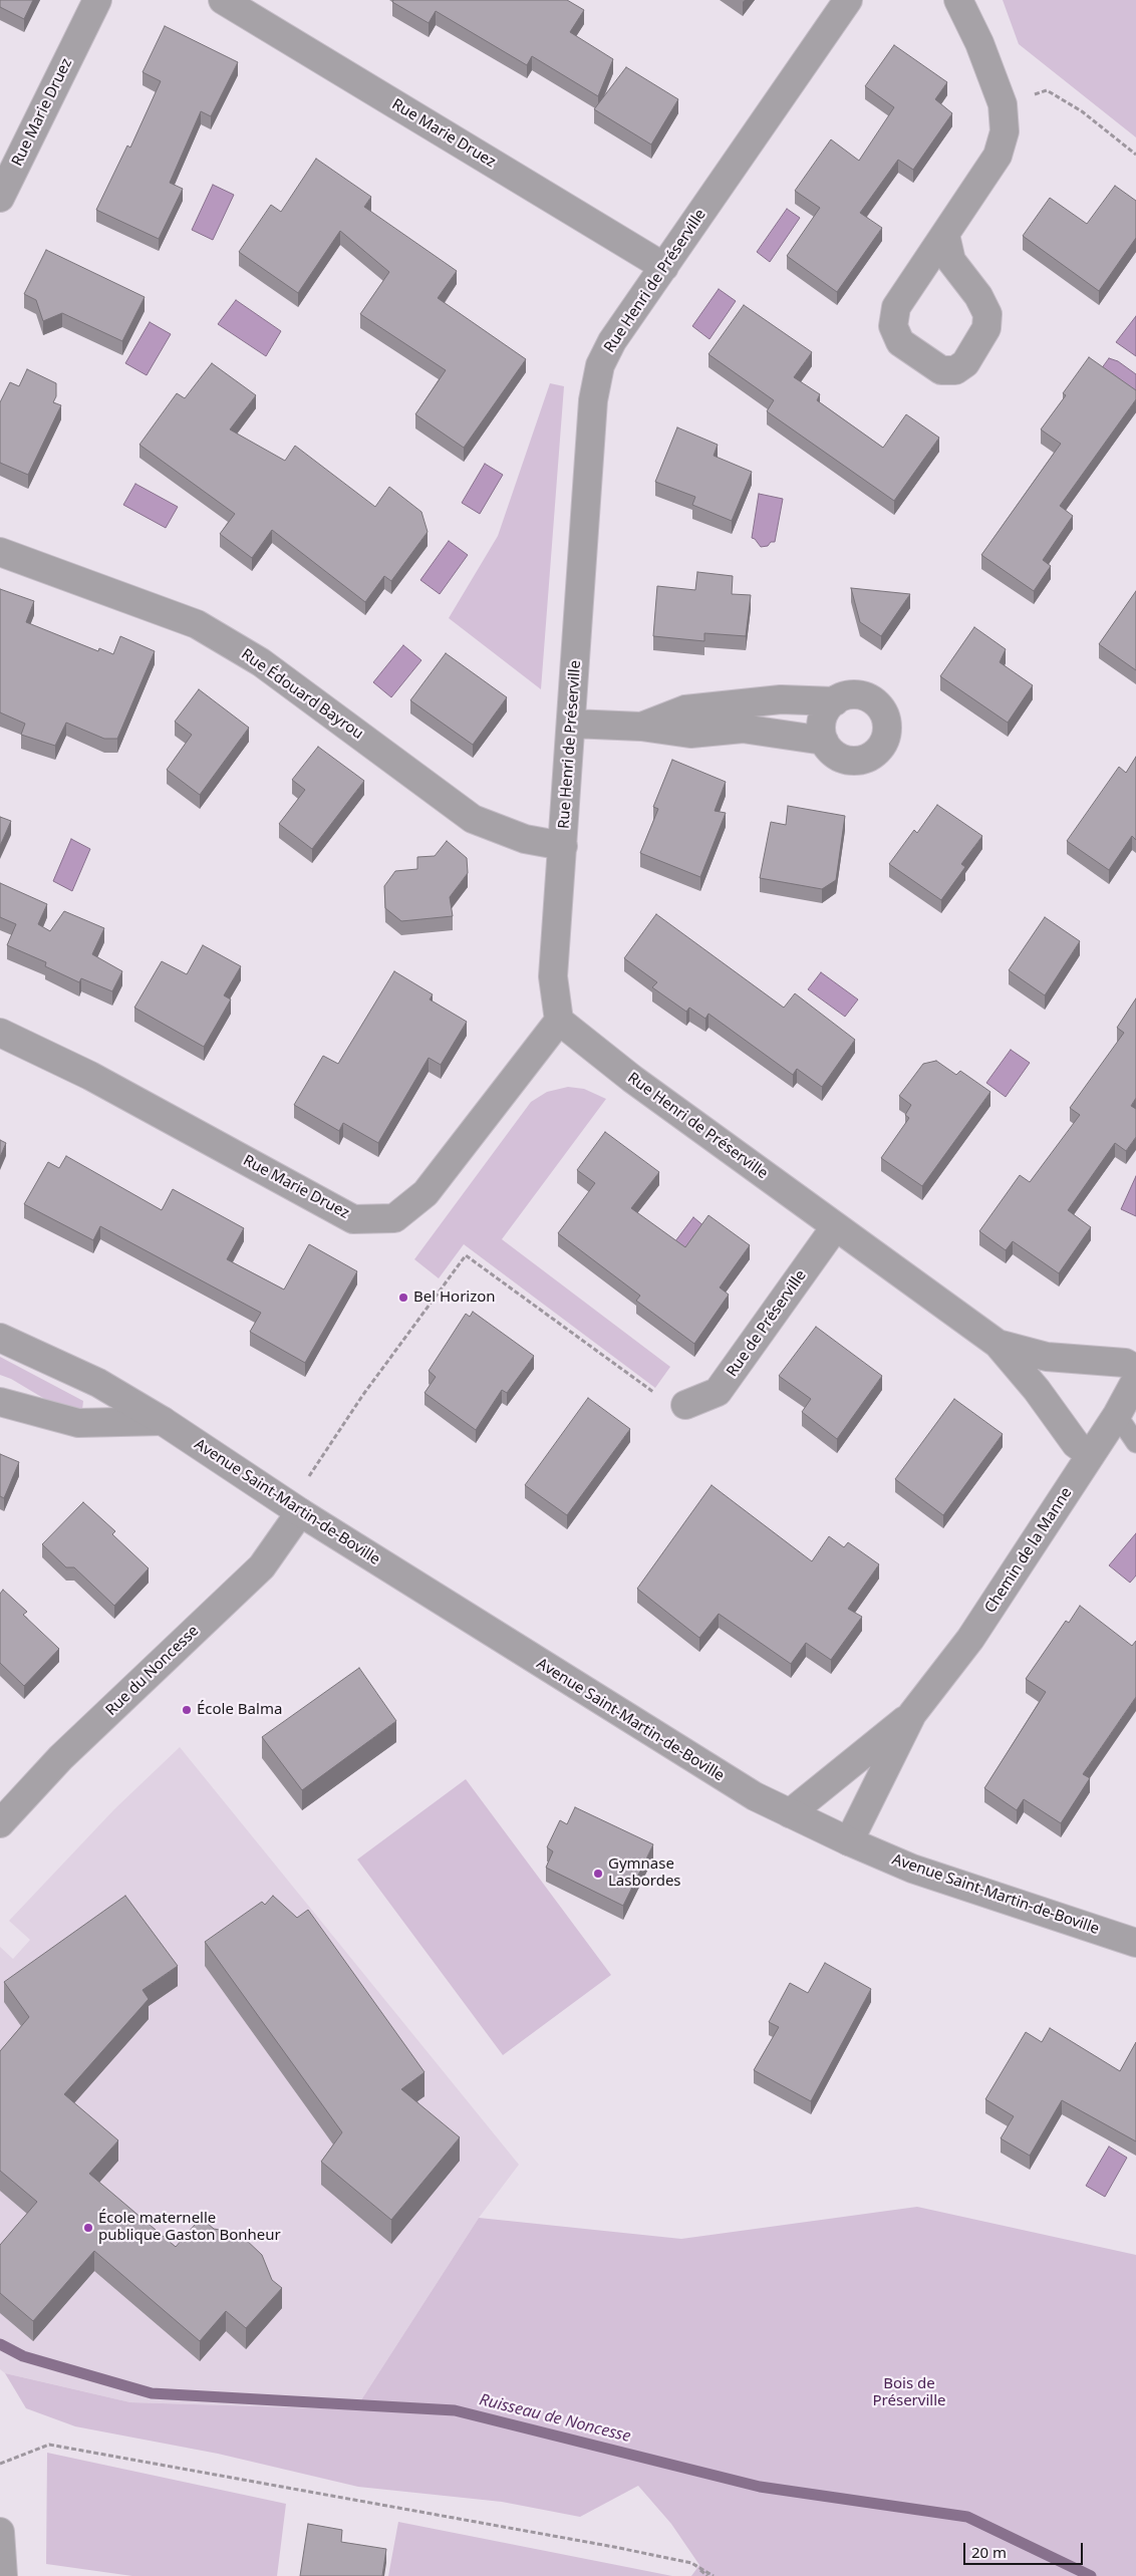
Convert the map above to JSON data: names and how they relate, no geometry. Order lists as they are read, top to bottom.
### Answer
{
  "streets": {
    "street": [
      "Rue Marie Druez",
      "Rue Henri de Préserville",
      "Rue Édouard Bayrou",
      "Rue de Préserville",
      "Avenue Saint-Martin-de-Boville",
      "Chemin de la Manne",
      "Rue du Noncesse"
    ]
  },
  "crossings": [
    ["Rue Marie Druez", "Rue Henri de Préserville"],
    ["Rue Henri de Préserville", "Rue Édouard Bayrou"],
    ["Rue Henri de Préserville", "Rue de Préserville"],
    ["Rue Henri de Préserville", "Chemin de la Manne"],
    ["Avenue Saint-Martin-de-Boville", "Chemin de la Manne"],
    ["Avenue Saint-Martin-de-Boville", "Rue du Noncesse"]
  ],
  "water": ["Ruisseau de Noncesse"],
  "parks": ["Bois de Préserville"],
  "places": [
    "Bel Horizon",
    "École Balma",
    "Gymnase Lasbordes",
    "École maternelle publique Gaston Bonheur"
  ],
  "scale_bar": "20 m"
}
